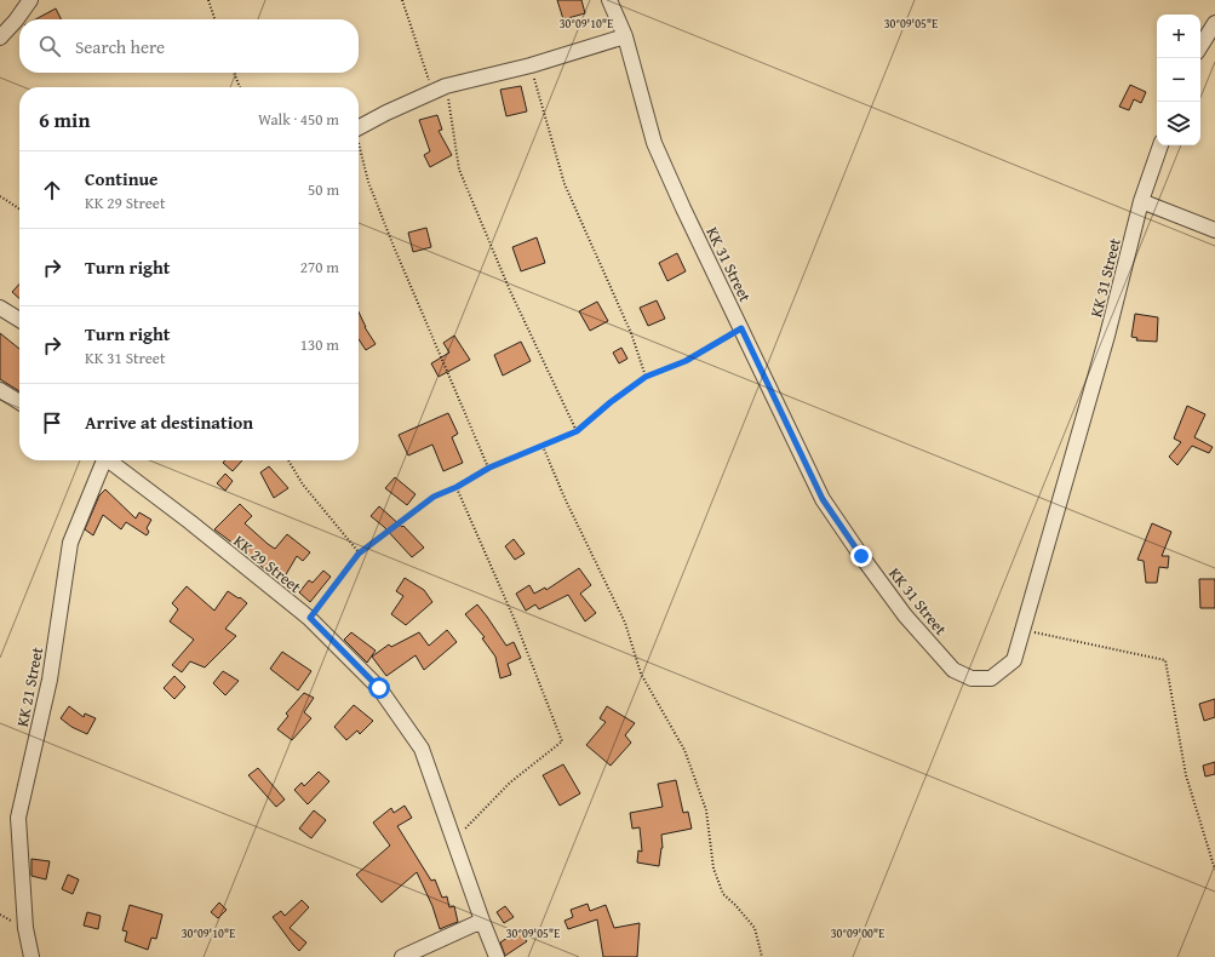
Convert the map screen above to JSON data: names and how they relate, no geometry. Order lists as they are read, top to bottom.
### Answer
{
  "streets": {
    "street": ["KK 31 Street", "KK 29 Street", "KK 21 Street"]
  },
  "page": {
    "map_buttons": ["+", "−"],
    "search": "Search here",
    "heading": ["6 min", "Walk · 450 m"],
    "list": [
      ["Continue", "KK 29 Street", "50 m"],
      ["Turn right", "270 m"],
      ["Turn right", "KK 31 Street", "130 m"],
      "Arrive at destination"
    ]
  },
  "coordinates": ["30°09'10\"E", "30°09'05\"E", "30°09'00\"E"]
}
